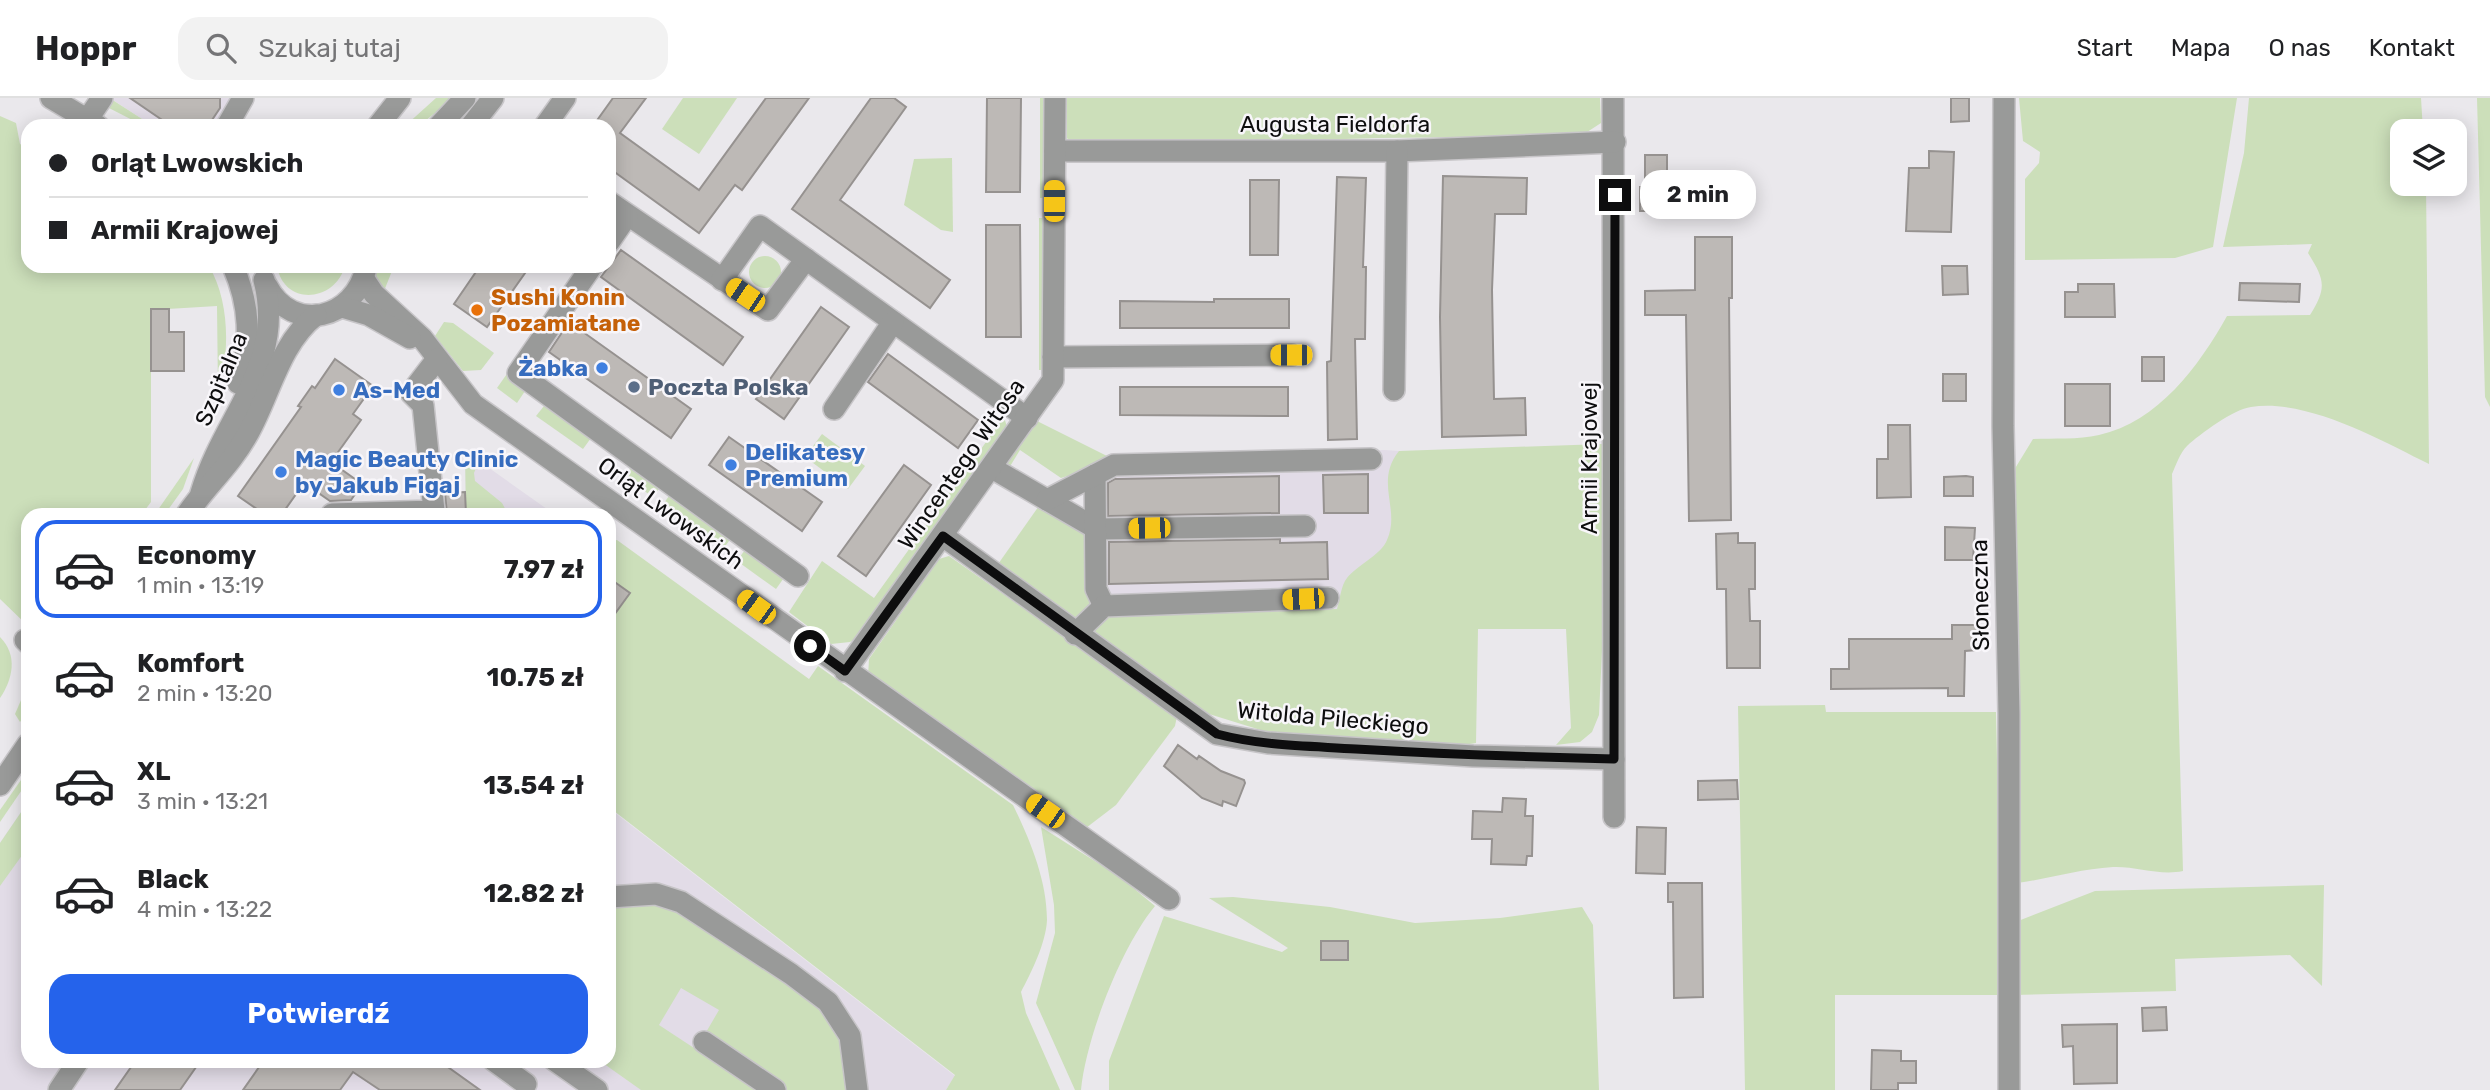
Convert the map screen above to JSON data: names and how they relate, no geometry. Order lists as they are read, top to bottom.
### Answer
{
  "streets": {
    "street": [
      "Augusta Fieldorfa",
      "Szpitalna",
      "Armii Krajowej",
      "Wincentego Witosa",
      "Orląt Lwowskich",
      "Słoneczna",
      "Witolda Pileckiego"
    ]
  },
  "crossings": [
    ["Augusta Fieldorfa", "Armii Krajowej"],
    ["Augusta Fieldorfa", "Wincentego Witosa"],
    ["Armii Krajowej", "Witolda Pileckiego"],
    ["Wincentego Witosa", "Orląt Lwowskich"],
    ["Wincentego Witosa", "Witolda Pileckiego"]
  ],
  "places": [
    "Sushi Konin Pozamiatane",
    "Żabka",
    "Poczta Polska",
    "As-Med",
    "Delikatesy Premium",
    "Magic Beauty Clinic by Jakub Figaj"
  ],
  "page": {
    "header": "Hoppr",
    "search": "Szukaj tutaj",
    "nav": [
      "Start",
      "Mapa",
      "O nas",
      "Kontakt"
    ],
    "banner": ["Orląt Lwowskich", "Armii Krajowej"],
    "bubble": "2 min",
    "list": [
      {
        "name": "Economy",
        "note": "1 min · 13:19",
        "value": "7.97 zł"
      },
      {
        "name": "Komfort",
        "note": "2 min · 13:20",
        "value": "10.75 zł"
      },
      {
        "name": "XL",
        "note": "3 min · 13:21",
        "value": "13.54 zł"
      },
      {
        "name": "Black",
        "note": "4 min · 13:22",
        "value": "12.82 zł"
      }
    ],
    "buttons": "Potwierdź"
  }
}
